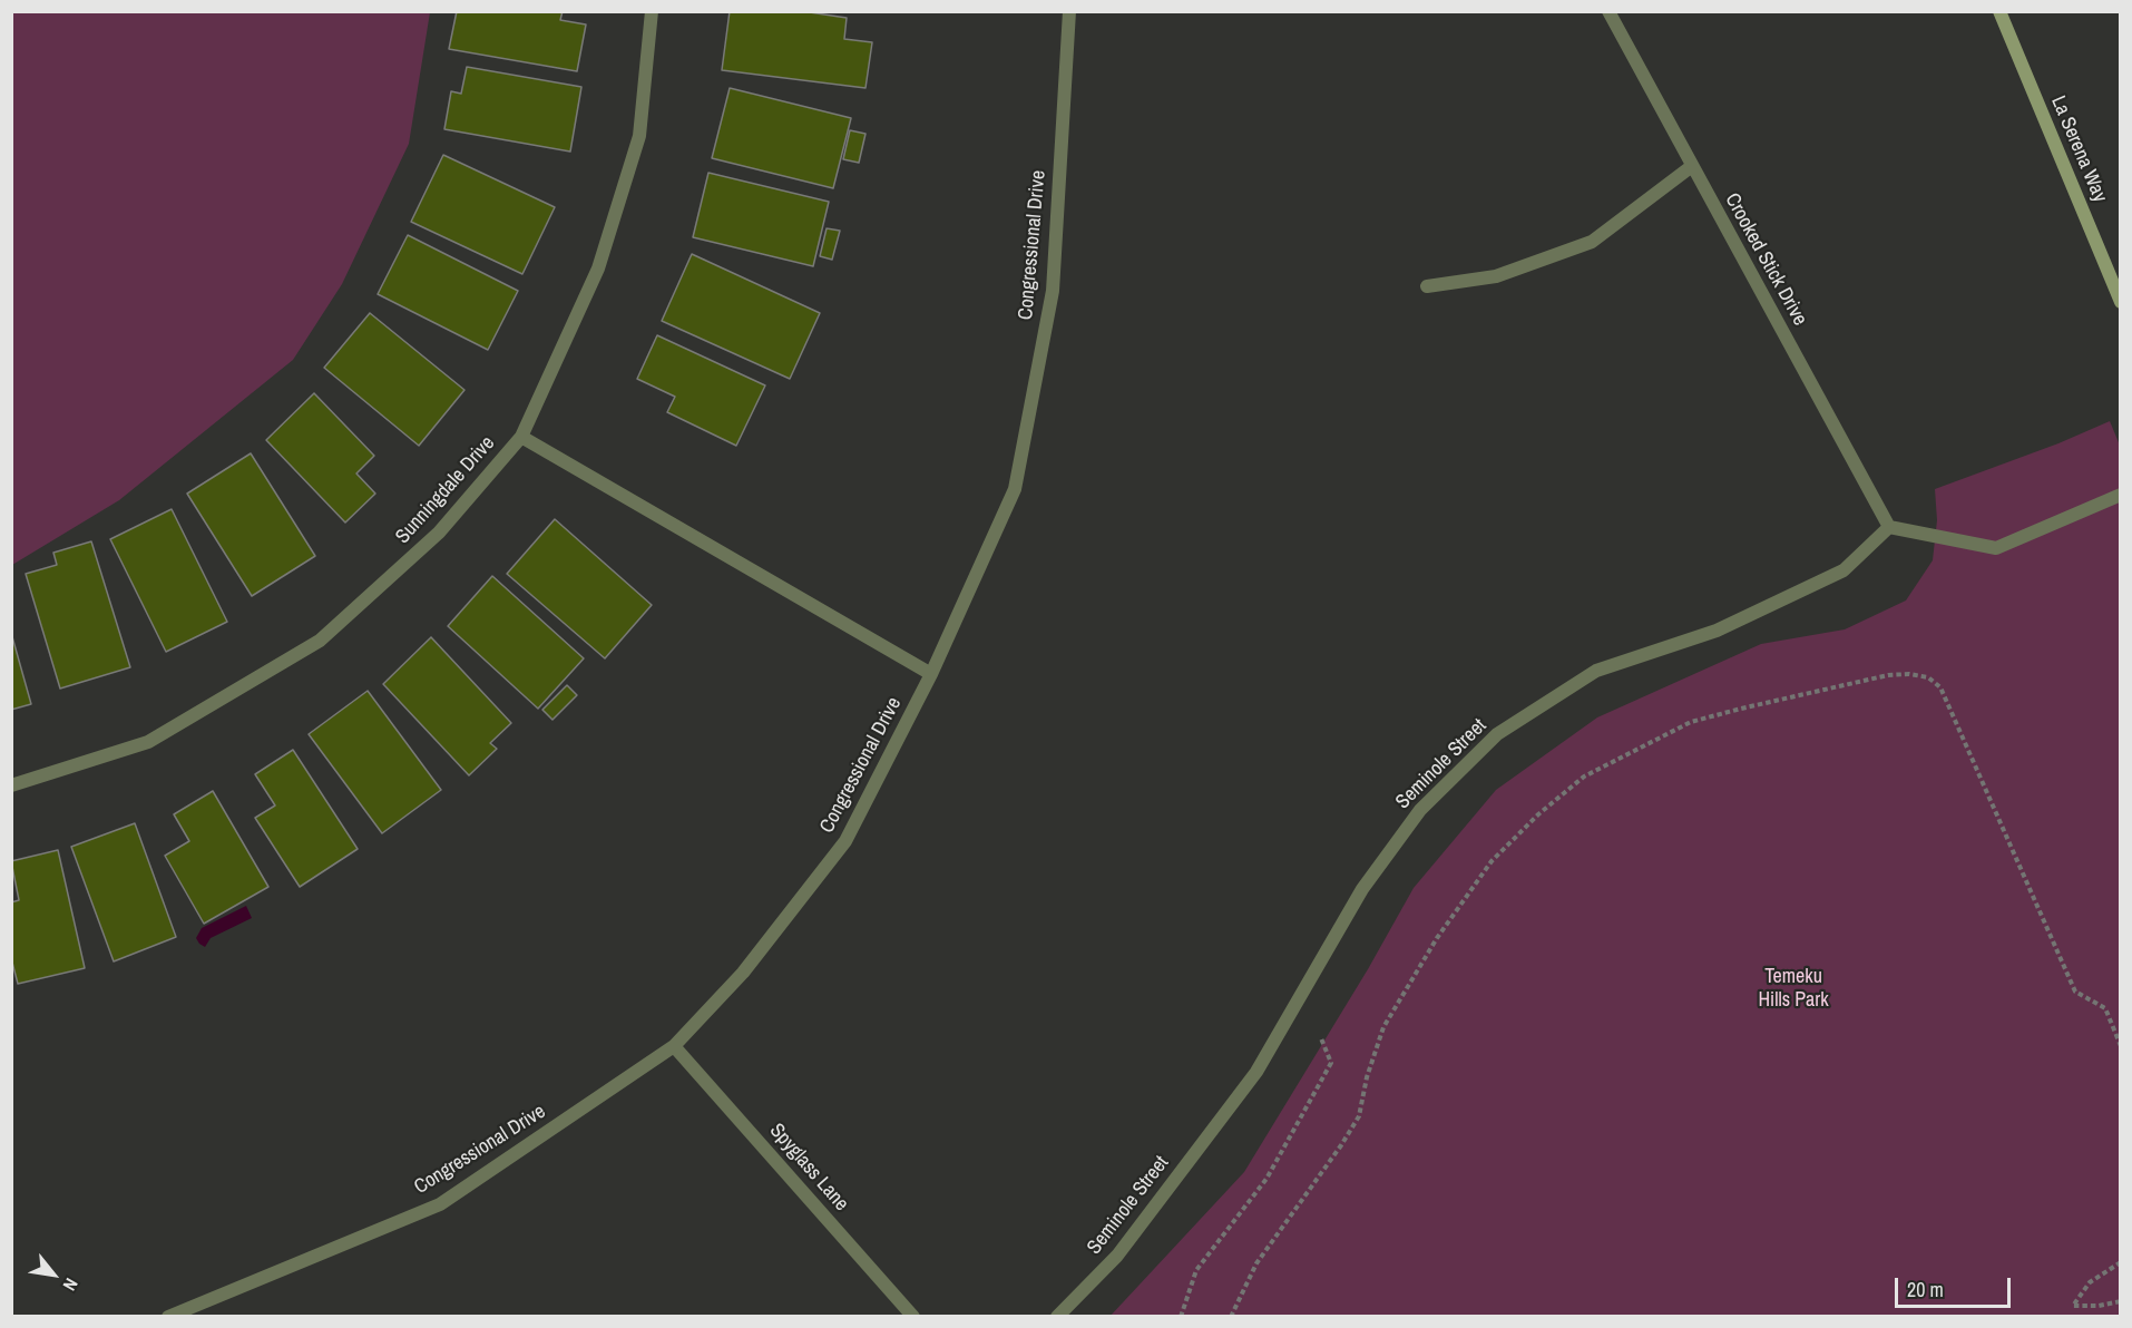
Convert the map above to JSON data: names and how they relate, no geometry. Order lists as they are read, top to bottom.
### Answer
{
  "streets": {
    "main road": ["La Serena Way"],
    "street": [
      "Congressional Drive",
      "Crooked Stick Drive",
      "Sunningdale Drive",
      "Seminole Street",
      "Spyglass Lane"
    ]
  },
  "crossings": [
    ["Congressional Drive", "Spyglass Lane"],
    ["Crooked Stick Drive", "Seminole Street"]
  ],
  "parks": ["Temeku Hills Park"],
  "scale_bar": "20 m",
  "north": "bottom right"
}
